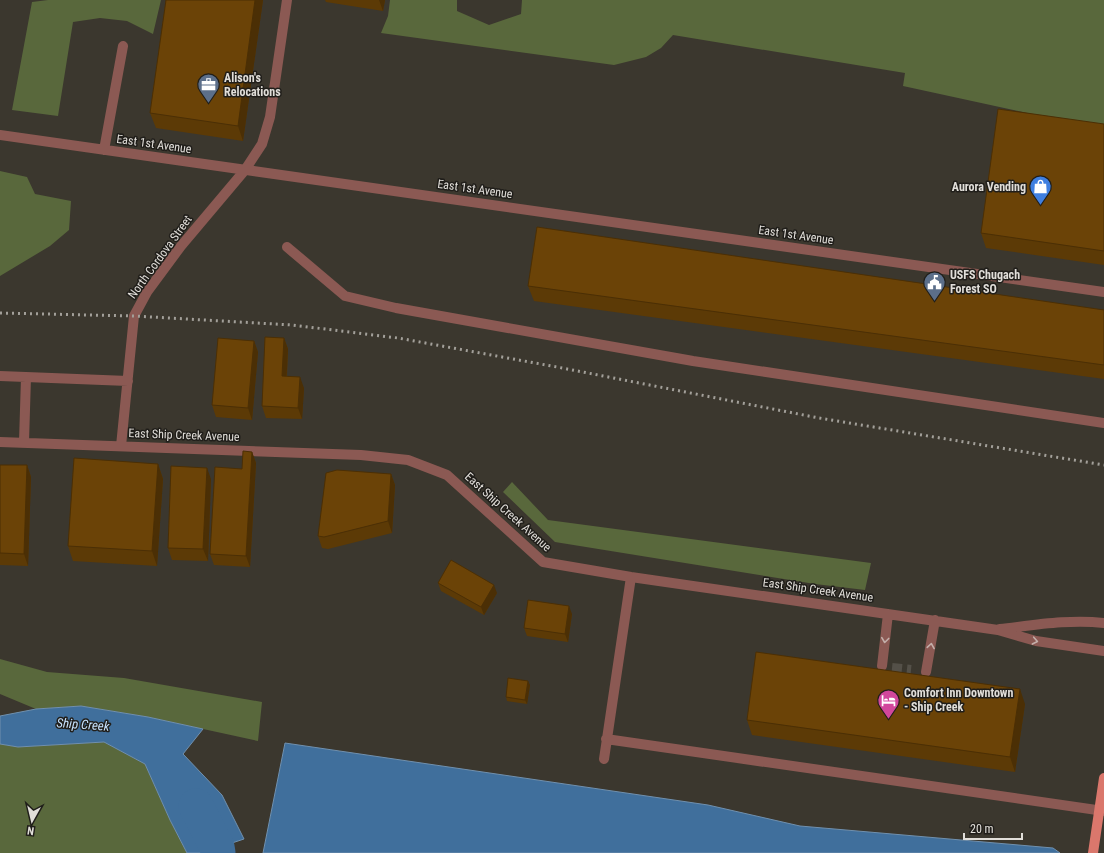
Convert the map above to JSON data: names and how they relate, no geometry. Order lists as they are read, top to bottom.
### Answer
{
  "streets": {
    "street": ["East 1st Avenue", "North Cordova Street", "East Ship Creek Avenue"]
  },
  "crossings": [
    ["East 1st Avenue", "North Cordova Street"],
    ["North Cordova Street", "East Ship Creek Avenue"]
  ],
  "water": ["Ship Creek"],
  "places": {
    "office": ["Alison's Relocations"],
    "shop": ["Aurora Vending"],
    "public building": ["USFS Chugach Forest SO"],
    "hotel": ["Comfort Inn Downtown - Ship Creek"]
  },
  "scale_bar": "20 m",
  "north": "bottom"
}
